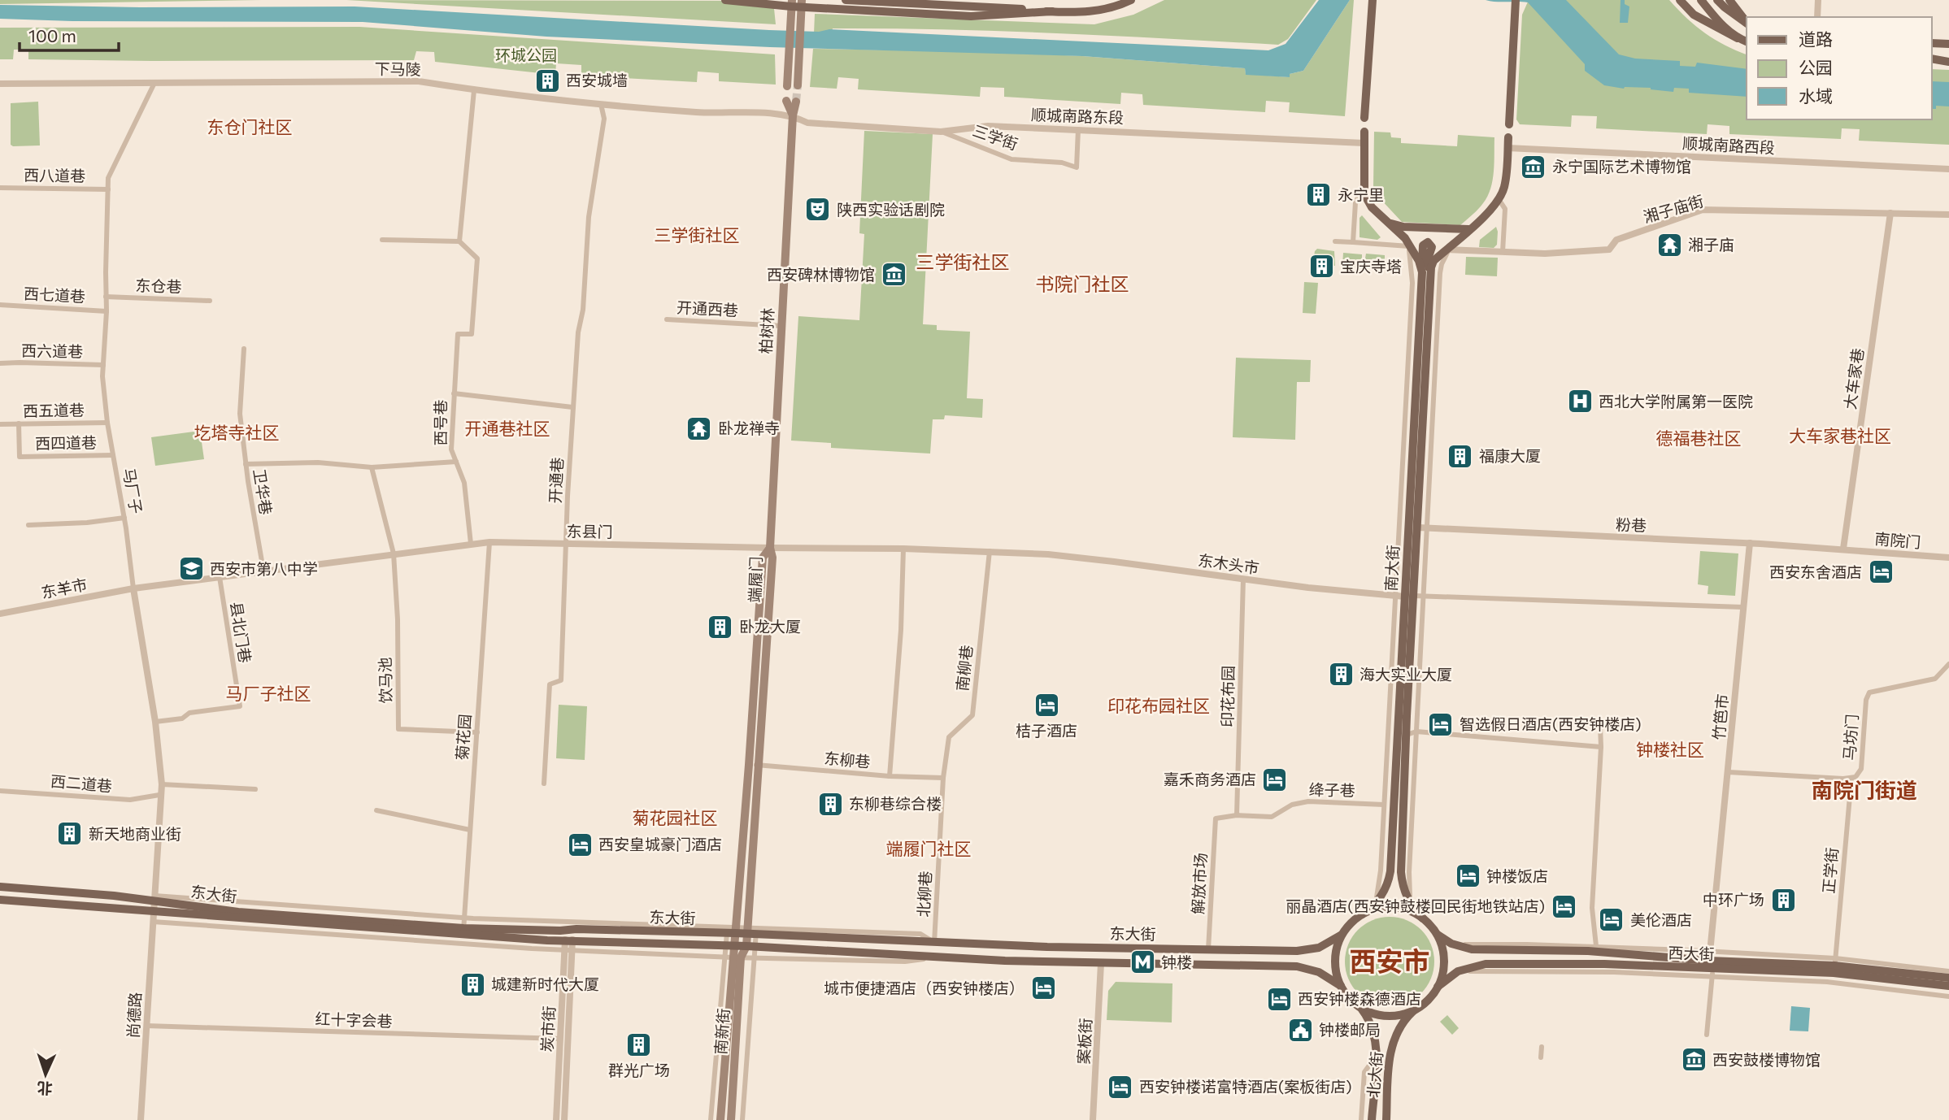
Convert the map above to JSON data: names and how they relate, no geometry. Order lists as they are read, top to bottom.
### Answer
{
  "streets": {
    "main road": [
      "柏树林",
      "南大街",
      "端履门",
      "东大街",
      "西大街",
      "南新街",
      "北大街"
    ],
    "street": [
      "下马陵",
      "顺城南路东段",
      "三学街",
      "顺城南路西段",
      "西八道巷",
      "湘子庙街",
      "东仓巷",
      "西七道巷",
      "开通西巷",
      "西六道巷",
      "大车家巷",
      "西五道巷",
      "西号巷",
      "西四道巷",
      "开通巷",
      "马厂子",
      "卫华巷",
      "粉巷",
      "东县门",
      "南院门",
      "东木头市",
      "东羊市",
      "县北门巷",
      "南柳巷",
      "饮马池",
      "印花布园",
      "竹笆市",
      "菊花园",
      "马坊门",
      "东柳巷",
      "西二道巷",
      "绛子巷",
      "正学街",
      "解放市场",
      "北柳巷",
      "尚德路",
      "红十字会巷",
      "炭市街",
      "案板街"
    ]
  },
  "crossings": [
    ["下马陵", "顺城南路东段"],
    ["下马陵", "柏树林"],
    ["下马陵", "开通巷"],
    ["下马陵", "马厂子"],
    ["顺城南路东段", "三学街"],
    ["顺城南路东段", "柏树林"],
    ["西八道巷", "马厂子"],
    ["湘子庙街", "大车家巷"],
    ["湘子庙街", "南大街"],
    ["东仓巷", "马厂子"],
    ["西七道巷", "马厂子"],
    ["开通西巷", "柏树林"],
    ["柏树林", "东县门"],
    ["柏树林", "端履门"],
    ["西六道巷", "马厂子"],
    ["大车家巷", "粉巷"],
    ["大车家巷", "南院门"],
    ["西五道巷", "西四道巷"],
    ["西五道巷", "马厂子"],
    ["西号巷", "东县门"],
    ["西四道巷", "马厂子"],
    ["开通巷", "东县门"],
    ["马厂子", "东县门"],
    ["马厂子", "东羊市"],
    ["马厂子", "县北门巷"],
    ["马厂子", "西二道巷"],
    ["马厂子", "东大街"],
    ["马厂子", "尚德路"],
    ["卫华巷", "东县门"],
    ["粉巷", "南院门"],
    ["粉巷", "南大街"],
    ["粉巷", "竹笆市"],
    ["东县门", "东木头市"],
    ["东县门", "端履门"],
    ["东县门", "东羊市"],
    ["东县门", "县北门巷"],
    ["东县门", "南柳巷"],
    ["东县门", "饮马池"],
    ["东县门", "菊花园"],
    ["东木头市", "南大街"],
    ["东木头市", "印花布园"],
    ["南大街", "东大街"],
    ["南大街", "西大街"],
    ["南大街", "北大街"],
    ["端履门", "东柳巷"],
    ["端履门", "东大街"],
    ["端履门", "南新街"],
    ["南柳巷", "东柳巷"],
    ["南柳巷", "北柳巷"],
    ["饮马池", "菊花园"],
    ["印花布园", "绛子巷"],
    ["竹笆市", "马坊门"],
    ["竹笆市", "西大街"],
    ["菊花园", "东大街"],
    ["马坊门", "正学街"],
    ["东柳巷", "北柳巷"],
    ["绛子巷", "解放市场"],
    ["正学街", "西大街"],
    ["解放市场", "东大街"],
    ["东大街", "北柳巷"],
    ["东大街", "西大街"],
    ["东大街", "尚德路"],
    ["东大街", "炭市街"],
    ["东大街", "南新街"],
    ["东大街", "案板街"],
    ["东大街", "北大街"],
    ["西大街", "北大街"],
    ["尚德路", "红十字会巷"],
    ["红十字会巷", "炭市街"]
  ],
  "districts": [
    "东仓门社区",
    "三学街社区",
    "三学街社区",
    "书院门社区",
    "开通巷社区",
    "圪塔寺社区",
    "大车家巷社区",
    "德福巷社区",
    "马厂子社区",
    "印花布园社区",
    "钟楼社区",
    "南院门街道",
    "菊花园社区",
    "端履门社区",
    "西安市"
  ],
  "parks": ["环城公园"],
  "places": {
    "building": [
      "西安城墙",
      "永宁里",
      "宝庆寺塔",
      "福康大厦",
      "卧龙大厦",
      "海大实业大厦",
      "东柳巷综合楼",
      "新天地商业街",
      "中环广场",
      "城建新时代大厦",
      "群光广场"
    ],
    "museum": ["永宁国际艺术博物馆", "西安碑林博物馆", "西安鼓楼博物馆"],
    "theatre": ["陕西实验话剧院"],
    "temple": ["湘子庙", "卧龙禅寺"],
    "hospital": ["西北大学附属第一医院"],
    "school or university": ["西安市第八中学"],
    "hotel": [
      "西安东舍酒店",
      "桔子酒店",
      "智选假日酒店(西安钟楼店)",
      "嘉禾商务酒店",
      "西安皇城豪门酒店",
      "钟楼饭店",
      "丽晶酒店(西安钟鼓楼回民街地铁站店)",
      "美伦酒店",
      "城市便捷酒店（西安钟楼店）",
      "西安钟楼森德酒店",
      "西安钟楼诺富特酒店(案板街店)"
    ],
    "metro station": ["钟楼"],
    "public building": ["钟楼邮局"]
  },
  "legend": ["道路", "公园", "水域"],
  "scale_bar": "100 m",
  "north": "bottom"
}
